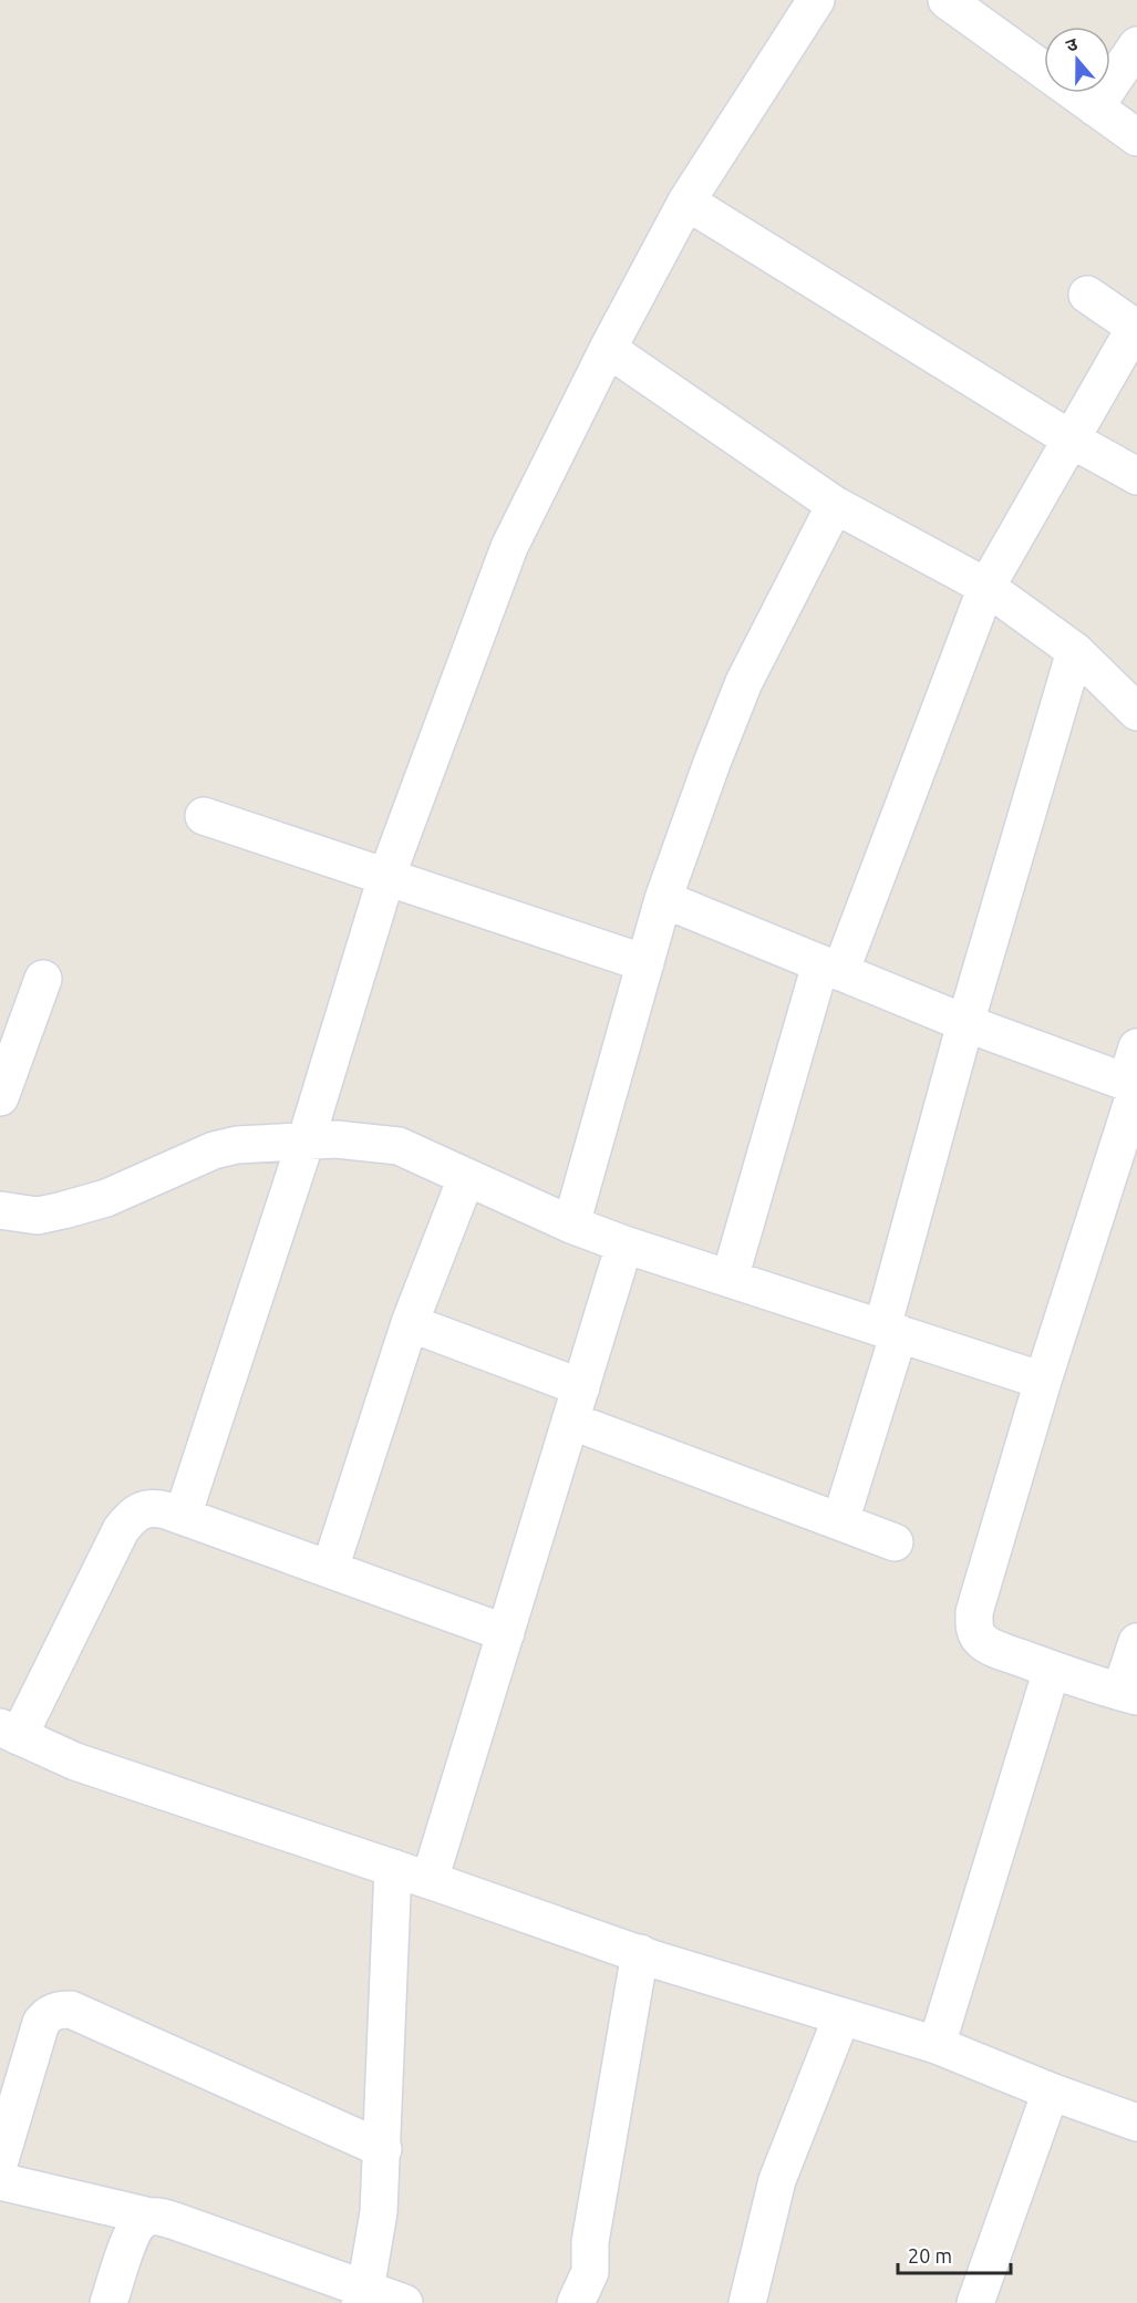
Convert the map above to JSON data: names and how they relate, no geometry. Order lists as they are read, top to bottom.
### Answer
{
  "scale_bar": "20 m",
  "north": "top"
}
